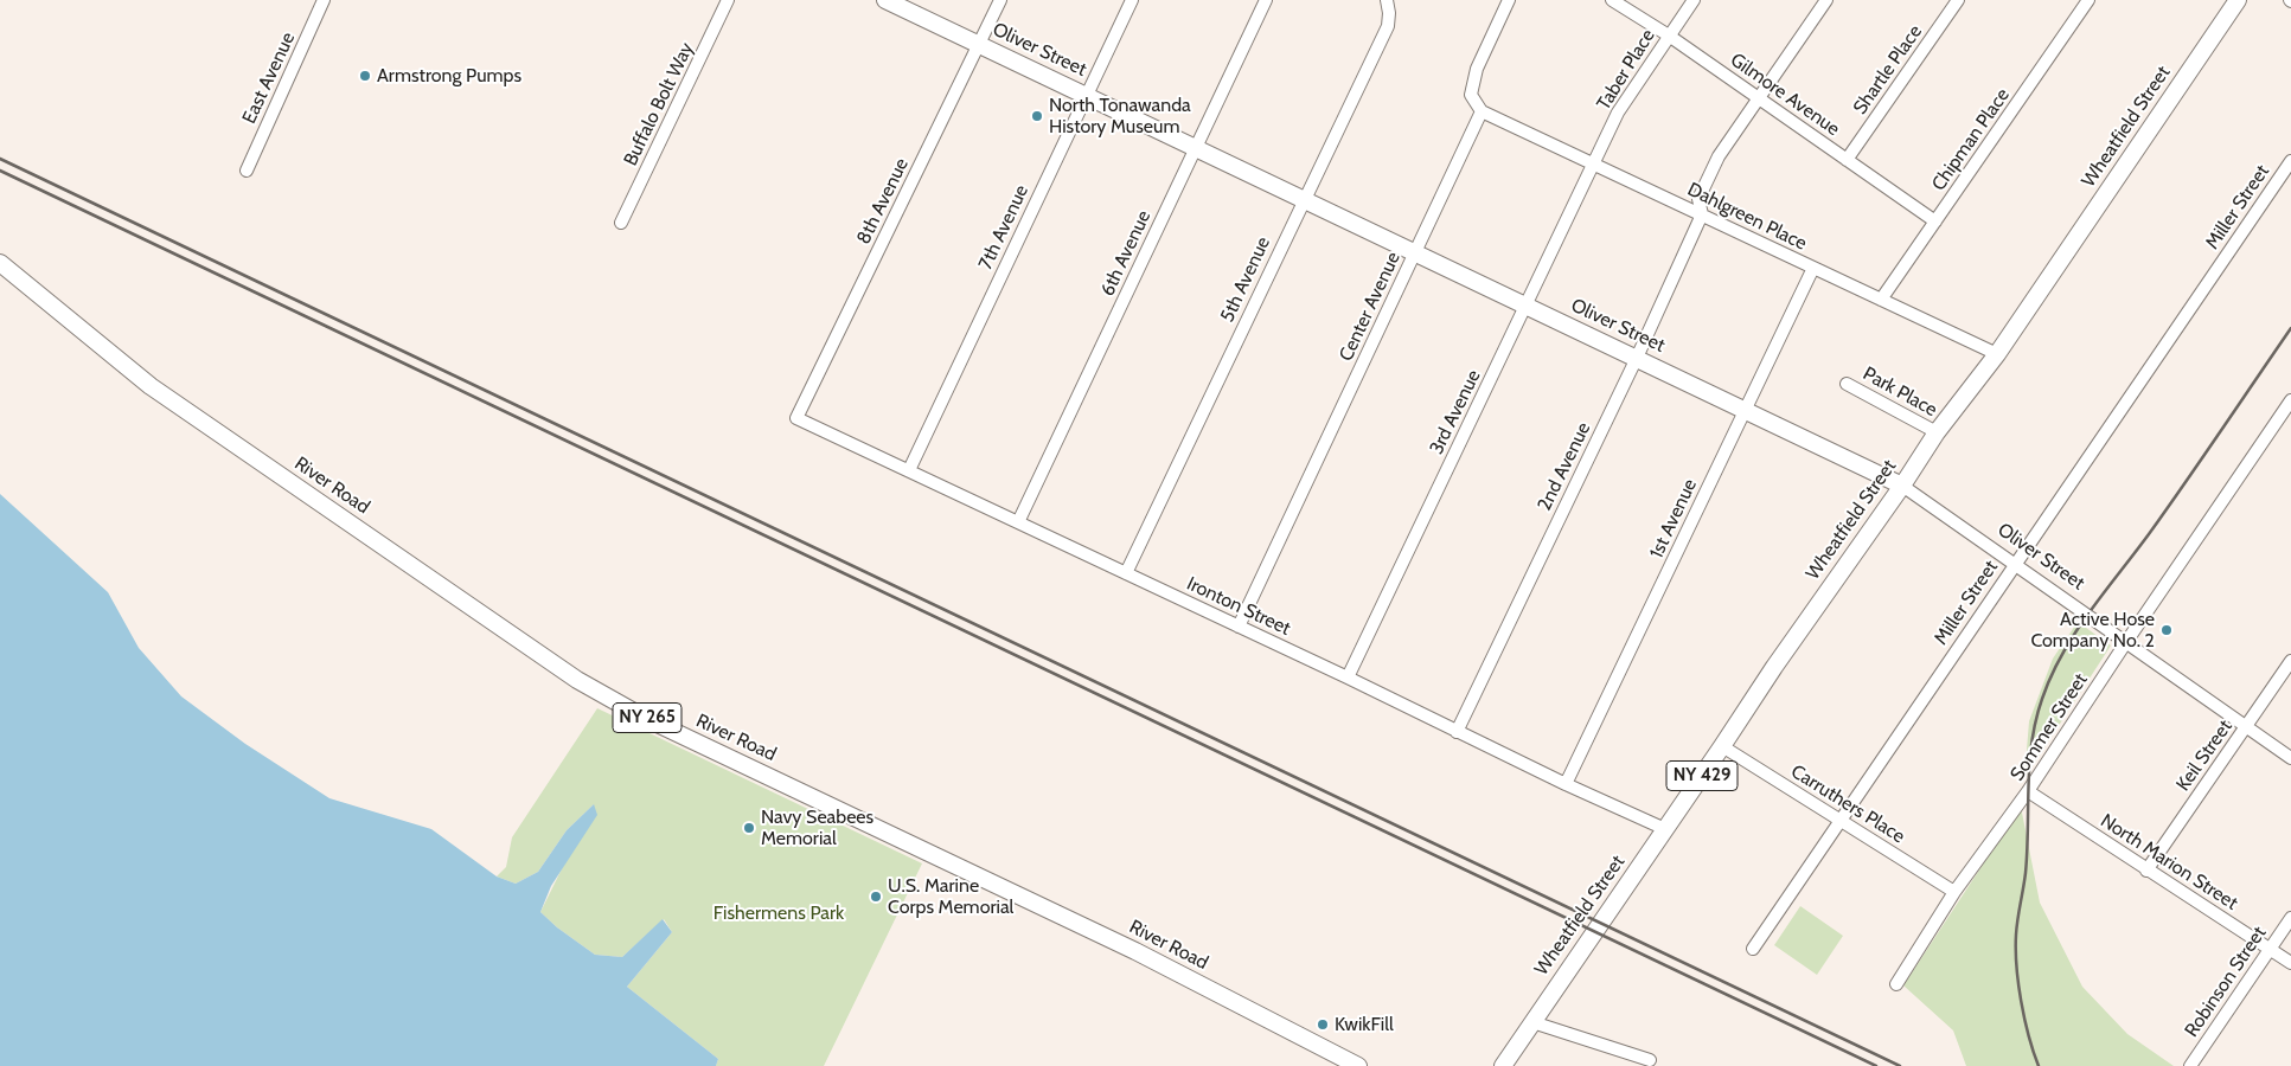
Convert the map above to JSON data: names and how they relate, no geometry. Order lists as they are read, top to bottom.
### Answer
{
  "streets": {
    "main road": [
      "Oliver Street",
      "Wheatfield Street",
      "River Road",
      "NY 265",
      "NY 429"
    ],
    "street": [
      "Taber Place",
      "Shartle Place",
      "East Avenue",
      "Gilmore Avenue",
      "Buffalo Bolt Way",
      "Chipman Place",
      "8th Avenue",
      "Miller Street",
      "Dahlgreen Place",
      "7th Avenue",
      "6th Avenue",
      "5th Avenue",
      "Center Avenue",
      "Park Place",
      "3rd Avenue",
      "2nd Avenue",
      "1st Avenue",
      "Ironton Street",
      "Sommer Street",
      "Keil Street",
      "Carruthers Place",
      "North Marion Street",
      "Robinson Street"
    ]
  },
  "crossings": [
    ["Oliver Street", "Wheatfield Street"],
    ["Oliver Street", "8th Avenue"],
    ["Oliver Street", "Miller Street"],
    ["Oliver Street", "7th Avenue"],
    ["Oliver Street", "6th Avenue"],
    ["Oliver Street", "5th Avenue"],
    ["Oliver Street", "Center Avenue"],
    ["Oliver Street", "3rd Avenue"],
    ["Oliver Street", "2nd Avenue"],
    ["Oliver Street", "1st Avenue"],
    ["Oliver Street", "Sommer Street"],
    ["Oliver Street", "Keil Street"],
    ["Taber Place", "Gilmore Avenue"],
    ["Taber Place", "Dahlgreen Place"],
    ["Taber Place", "3rd Avenue"],
    ["Shartle Place", "Gilmore Avenue"],
    ["Gilmore Avenue", "Chipman Place"],
    ["Gilmore Avenue", "2nd Avenue"],
    ["Wheatfield Street", "Dahlgreen Place"],
    ["Wheatfield Street", "Park Place"],
    ["Wheatfield Street", "Ironton Street"],
    ["Wheatfield Street", "Carruthers Place"],
    ["Chipman Place", "Dahlgreen Place"],
    ["8th Avenue", "Ironton Street"],
    ["Miller Street", "Carruthers Place"],
    ["Dahlgreen Place", "Center Avenue"],
    ["Dahlgreen Place", "3rd Avenue"],
    ["Dahlgreen Place", "2nd Avenue"],
    ["Dahlgreen Place", "1st Avenue"],
    ["7th Avenue", "Ironton Street"],
    ["6th Avenue", "Ironton Street"],
    ["5th Avenue", "Ironton Street"],
    ["Center Avenue", "Ironton Street"],
    ["3rd Avenue", "Ironton Street"],
    ["2nd Avenue", "Ironton Street"],
    ["1st Avenue", "Ironton Street"],
    ["Sommer Street", "Carruthers Place"],
    ["Sommer Street", "North Marion Street"],
    ["Keil Street", "North Marion Street"],
    ["North Marion Street", "Robinson Street"]
  ],
  "parks": ["Fishermens Park"],
  "places": [
    "Armstrong Pumps",
    "North Tonawanda History Museum",
    "Active Hose Company No. 2",
    "Navy Seabees Memorial",
    "U.S. Marine Corps Memorial",
    "KwikFill"
  ]
}
